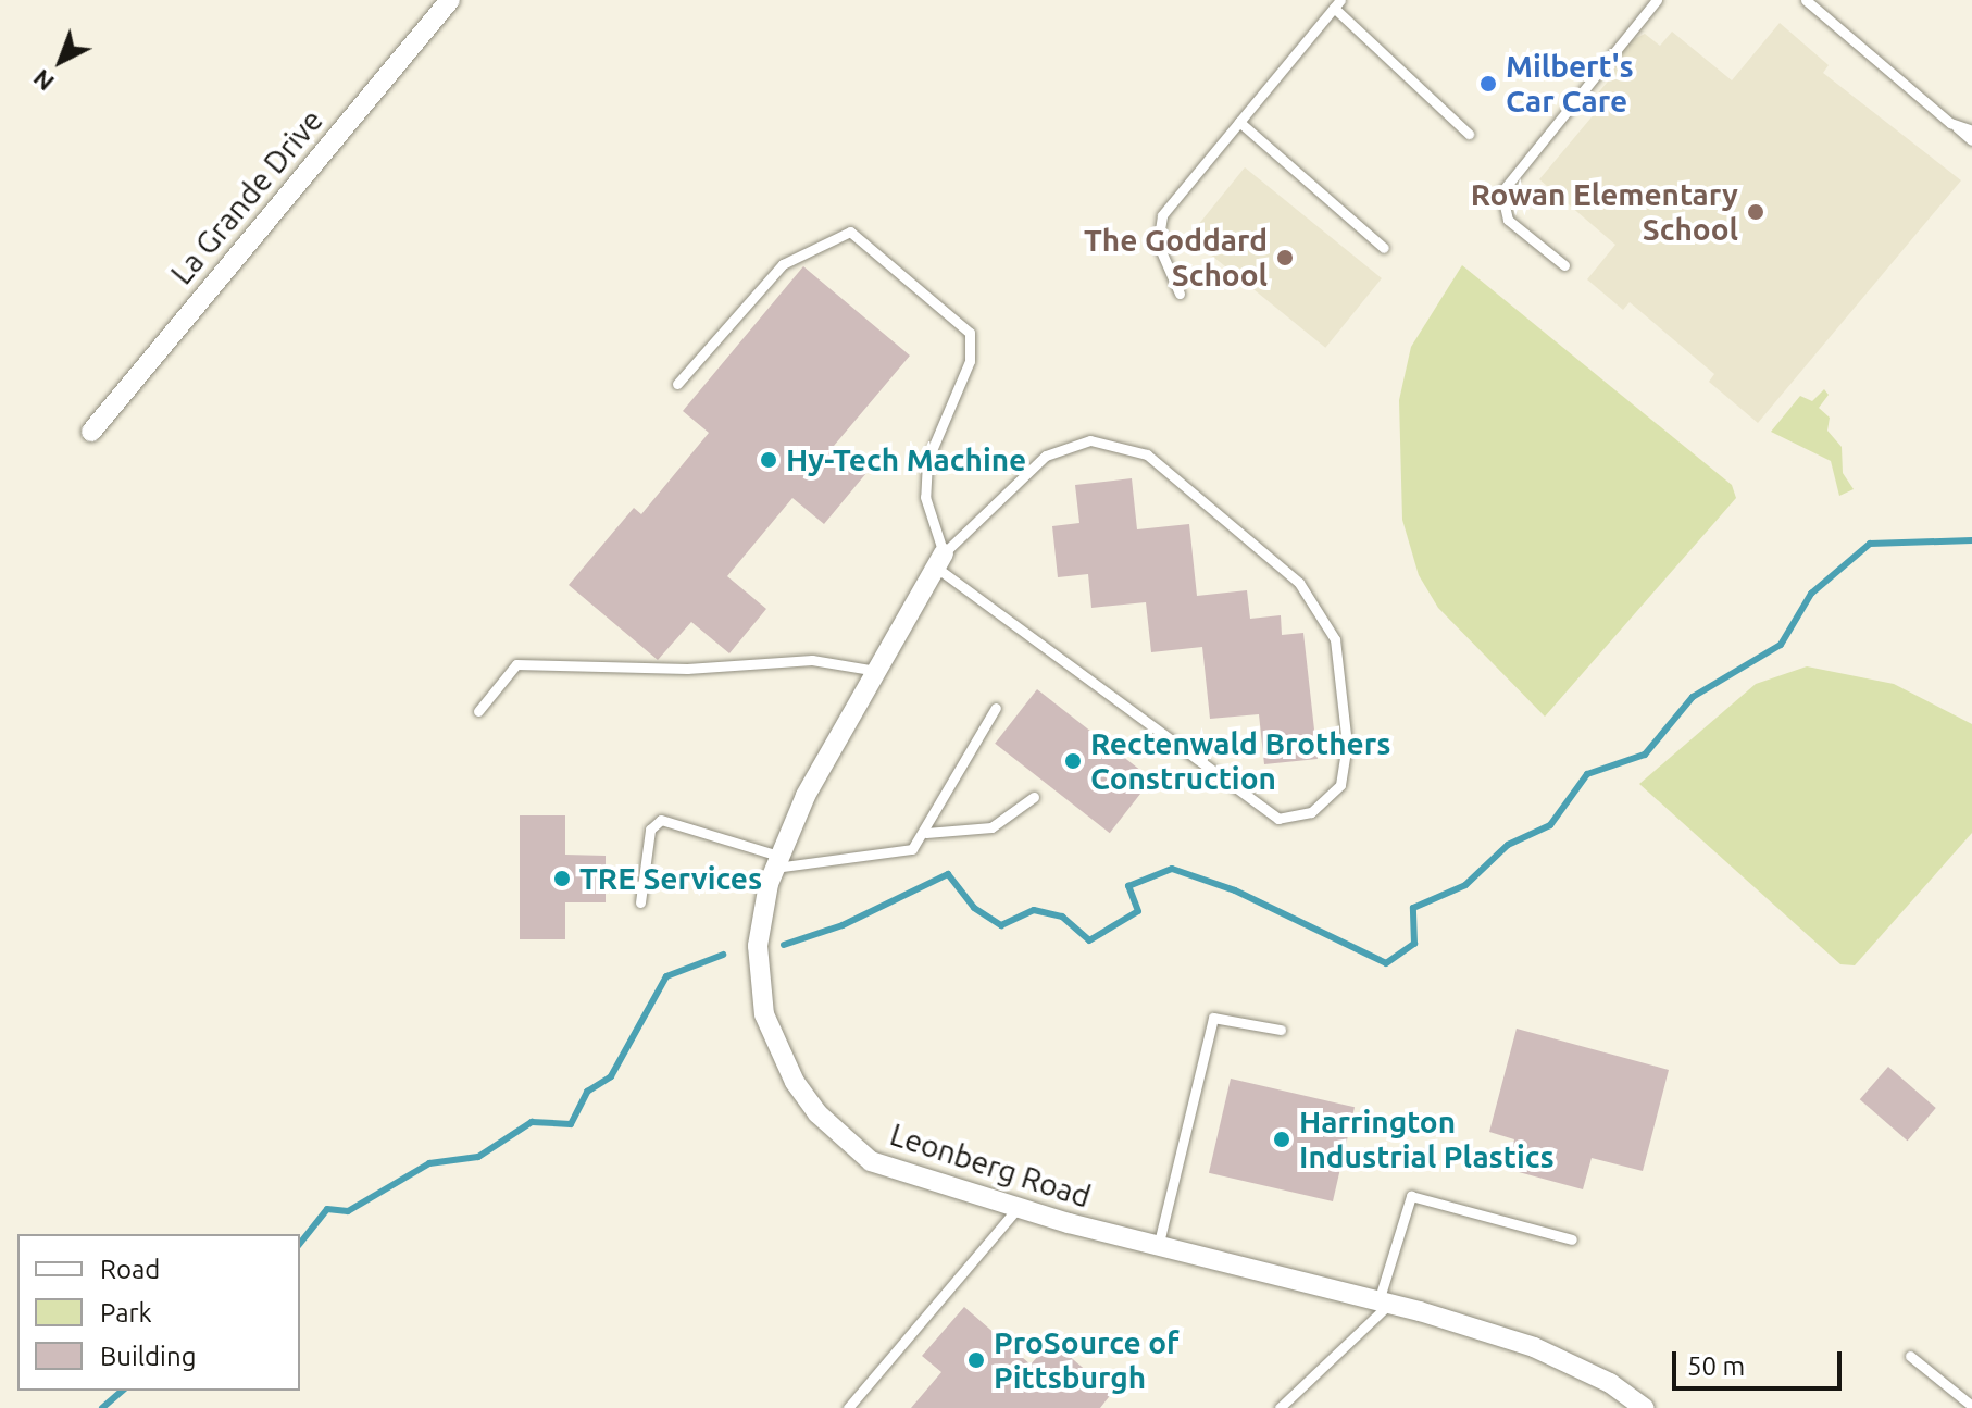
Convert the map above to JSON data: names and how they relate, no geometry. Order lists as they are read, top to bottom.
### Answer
{
  "streets": {
    "street": ["La Grande Drive", "Leonberg Road"]
  },
  "places": [
    "Milbert's Car Care",
    "Rowan Elementary School",
    "The Goddard School",
    "Hy-Tech Machine",
    "Rectenwald Brothers Construction",
    "TRE Services",
    "Harrington Industrial Plastics",
    "ProSource of Pittsburgh"
  ],
  "legend": ["Road", "Park", "Building"],
  "scale_bar": "50 m",
  "north": "bottom left"
}
